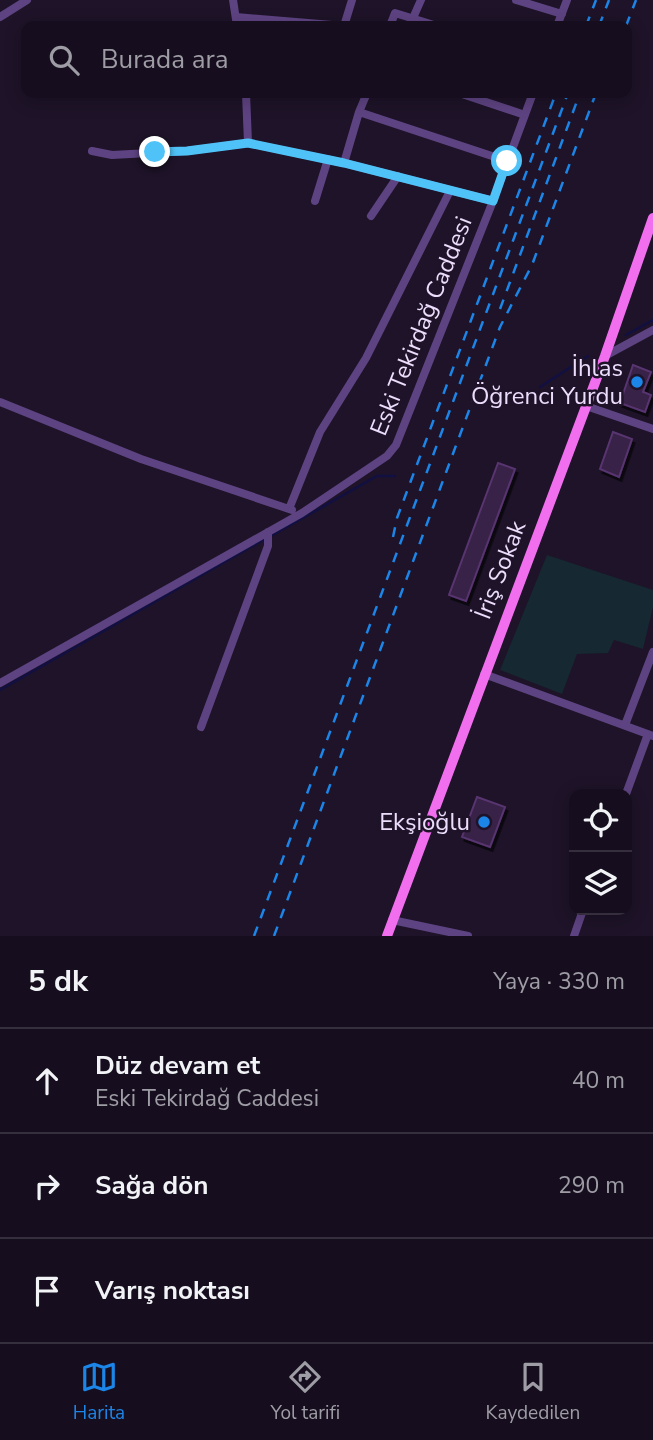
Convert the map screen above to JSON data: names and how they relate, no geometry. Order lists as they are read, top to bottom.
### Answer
{
  "streets": {
    "main road": ["İriş Sokak"],
    "street": ["Eski Tekirdağ Caddesi"]
  },
  "places": ["İhlas Öğrenci Yurdu", "Ekşioğlu"],
  "page": {
    "search": "Burada ara",
    "heading": ["5 dk", "Yaya · 330 m"],
    "list": [
      ["Düz devam et", "Eski Tekirdağ Caddesi", "40 m"],
      ["Sağa dön", "290 m"],
      "Varış noktası"
    ],
    "nav": ["Harita", "Yol tarifi", "Kaydedilen"]
  }
}
